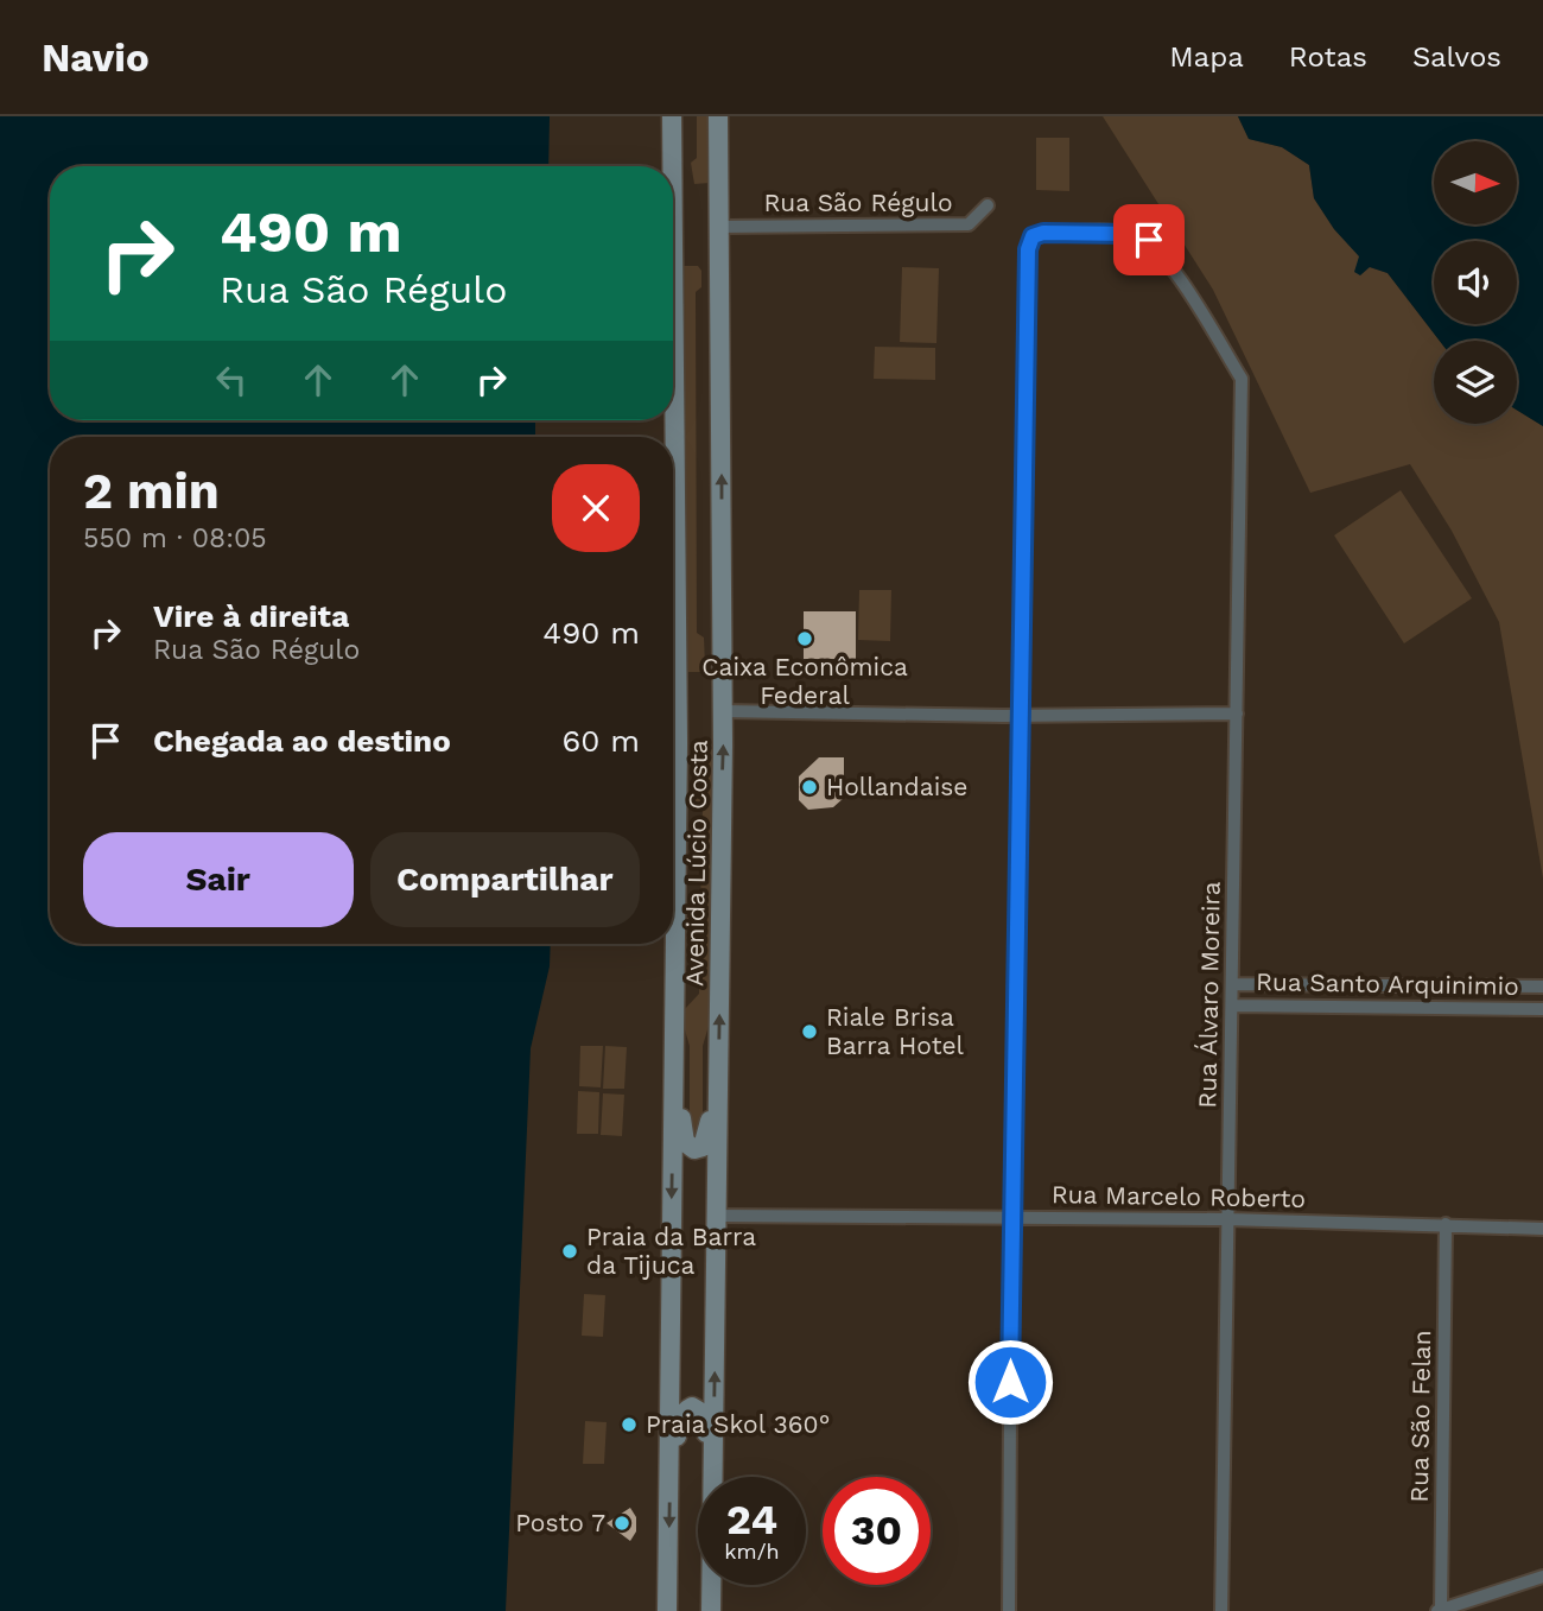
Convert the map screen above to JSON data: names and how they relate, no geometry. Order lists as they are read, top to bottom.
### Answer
{
  "streets": {
    "main road": ["Avenida Lúcio Costa"],
    "street": [
      "Rua São Régulo",
      "Rua Santo Arquinimio",
      "Rua Álvaro Moreira",
      "Rua Marcelo Roberto",
      "Rua São Felan"
    ]
  },
  "crossings": [
    ["Rua São Régulo", "Avenida Lúcio Costa"],
    ["Avenida Lúcio Costa", "Rua Marcelo Roberto"],
    ["Rua Santo Arquinimio", "Rua Álvaro Moreira"],
    ["Rua Álvaro Moreira", "Rua Marcelo Roberto"],
    ["Rua Marcelo Roberto", "Rua São Felan"]
  ],
  "places": [
    "Caixa Econômica Federal",
    "Hollandaise",
    "Riale Brisa Barra Hotel",
    "Praia da Barra da Tijuca",
    "Praia Skol 360°",
    "Posto 7"
  ],
  "north": "right",
  "page": {
    "header": "Navio",
    "nav": ["Mapa", "Rotas", "Salvos"],
    "turn": ["490 m", "Rua São Régulo"],
    "heading": ["2 min", "550 m · 08:05"],
    "list": [
      {
        "name": "Vire à direita",
        "note": "Rua São Régulo",
        "value": "490 m"
      },
      {
        "name": "Chegada ao destino",
        "value": "60 m"
      }
    ],
    "buttons": ["Sair", "Compartilhar"],
    "speed": "24 km/h",
    "limit": "30"
  }
}
